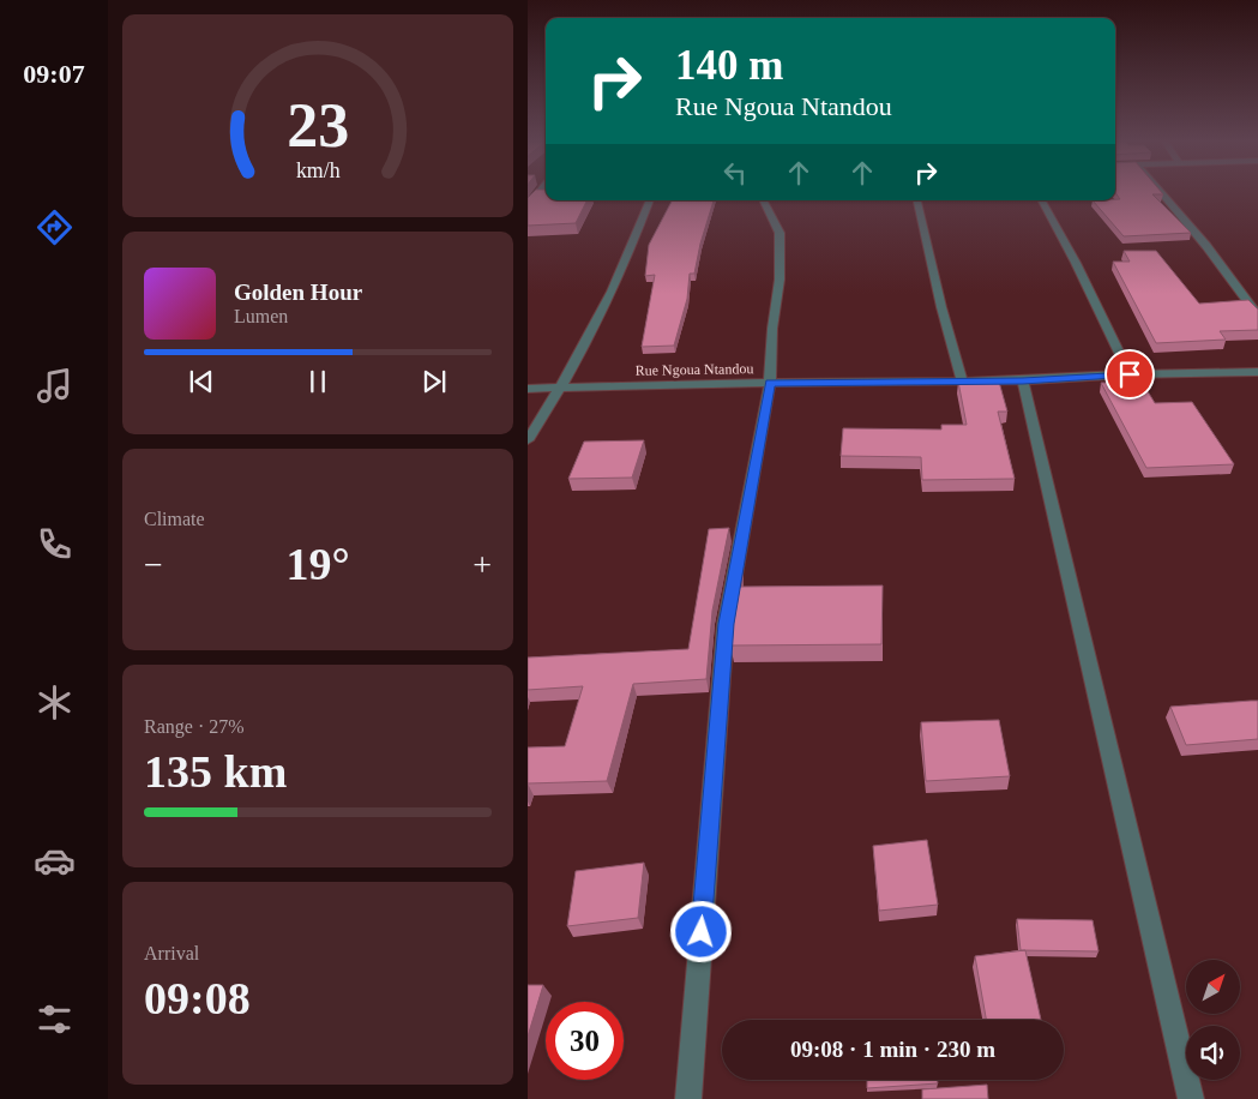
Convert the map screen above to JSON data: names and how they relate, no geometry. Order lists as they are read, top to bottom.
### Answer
{
  "streets": {
    "street": ["Rue Ngoua Ntandou"]
  },
  "north": "top right",
  "page": {
    "tabs": "09:07",
    "turn": ["140 m", "Rue Ngoua Ntandou"],
    "song": ["Golden Hour", "Lumen"],
    "tile": [
      "Climate",
      ["Range · 27%", "135 km"],
      ["Arrival", "09:08"]
    ],
    "heat": ["−", "19°", "+"],
    "limit": "30",
    "trip": "09:08 · 1 min · 230 m",
    "gauge": ["23", "km/h"]
  }
}
